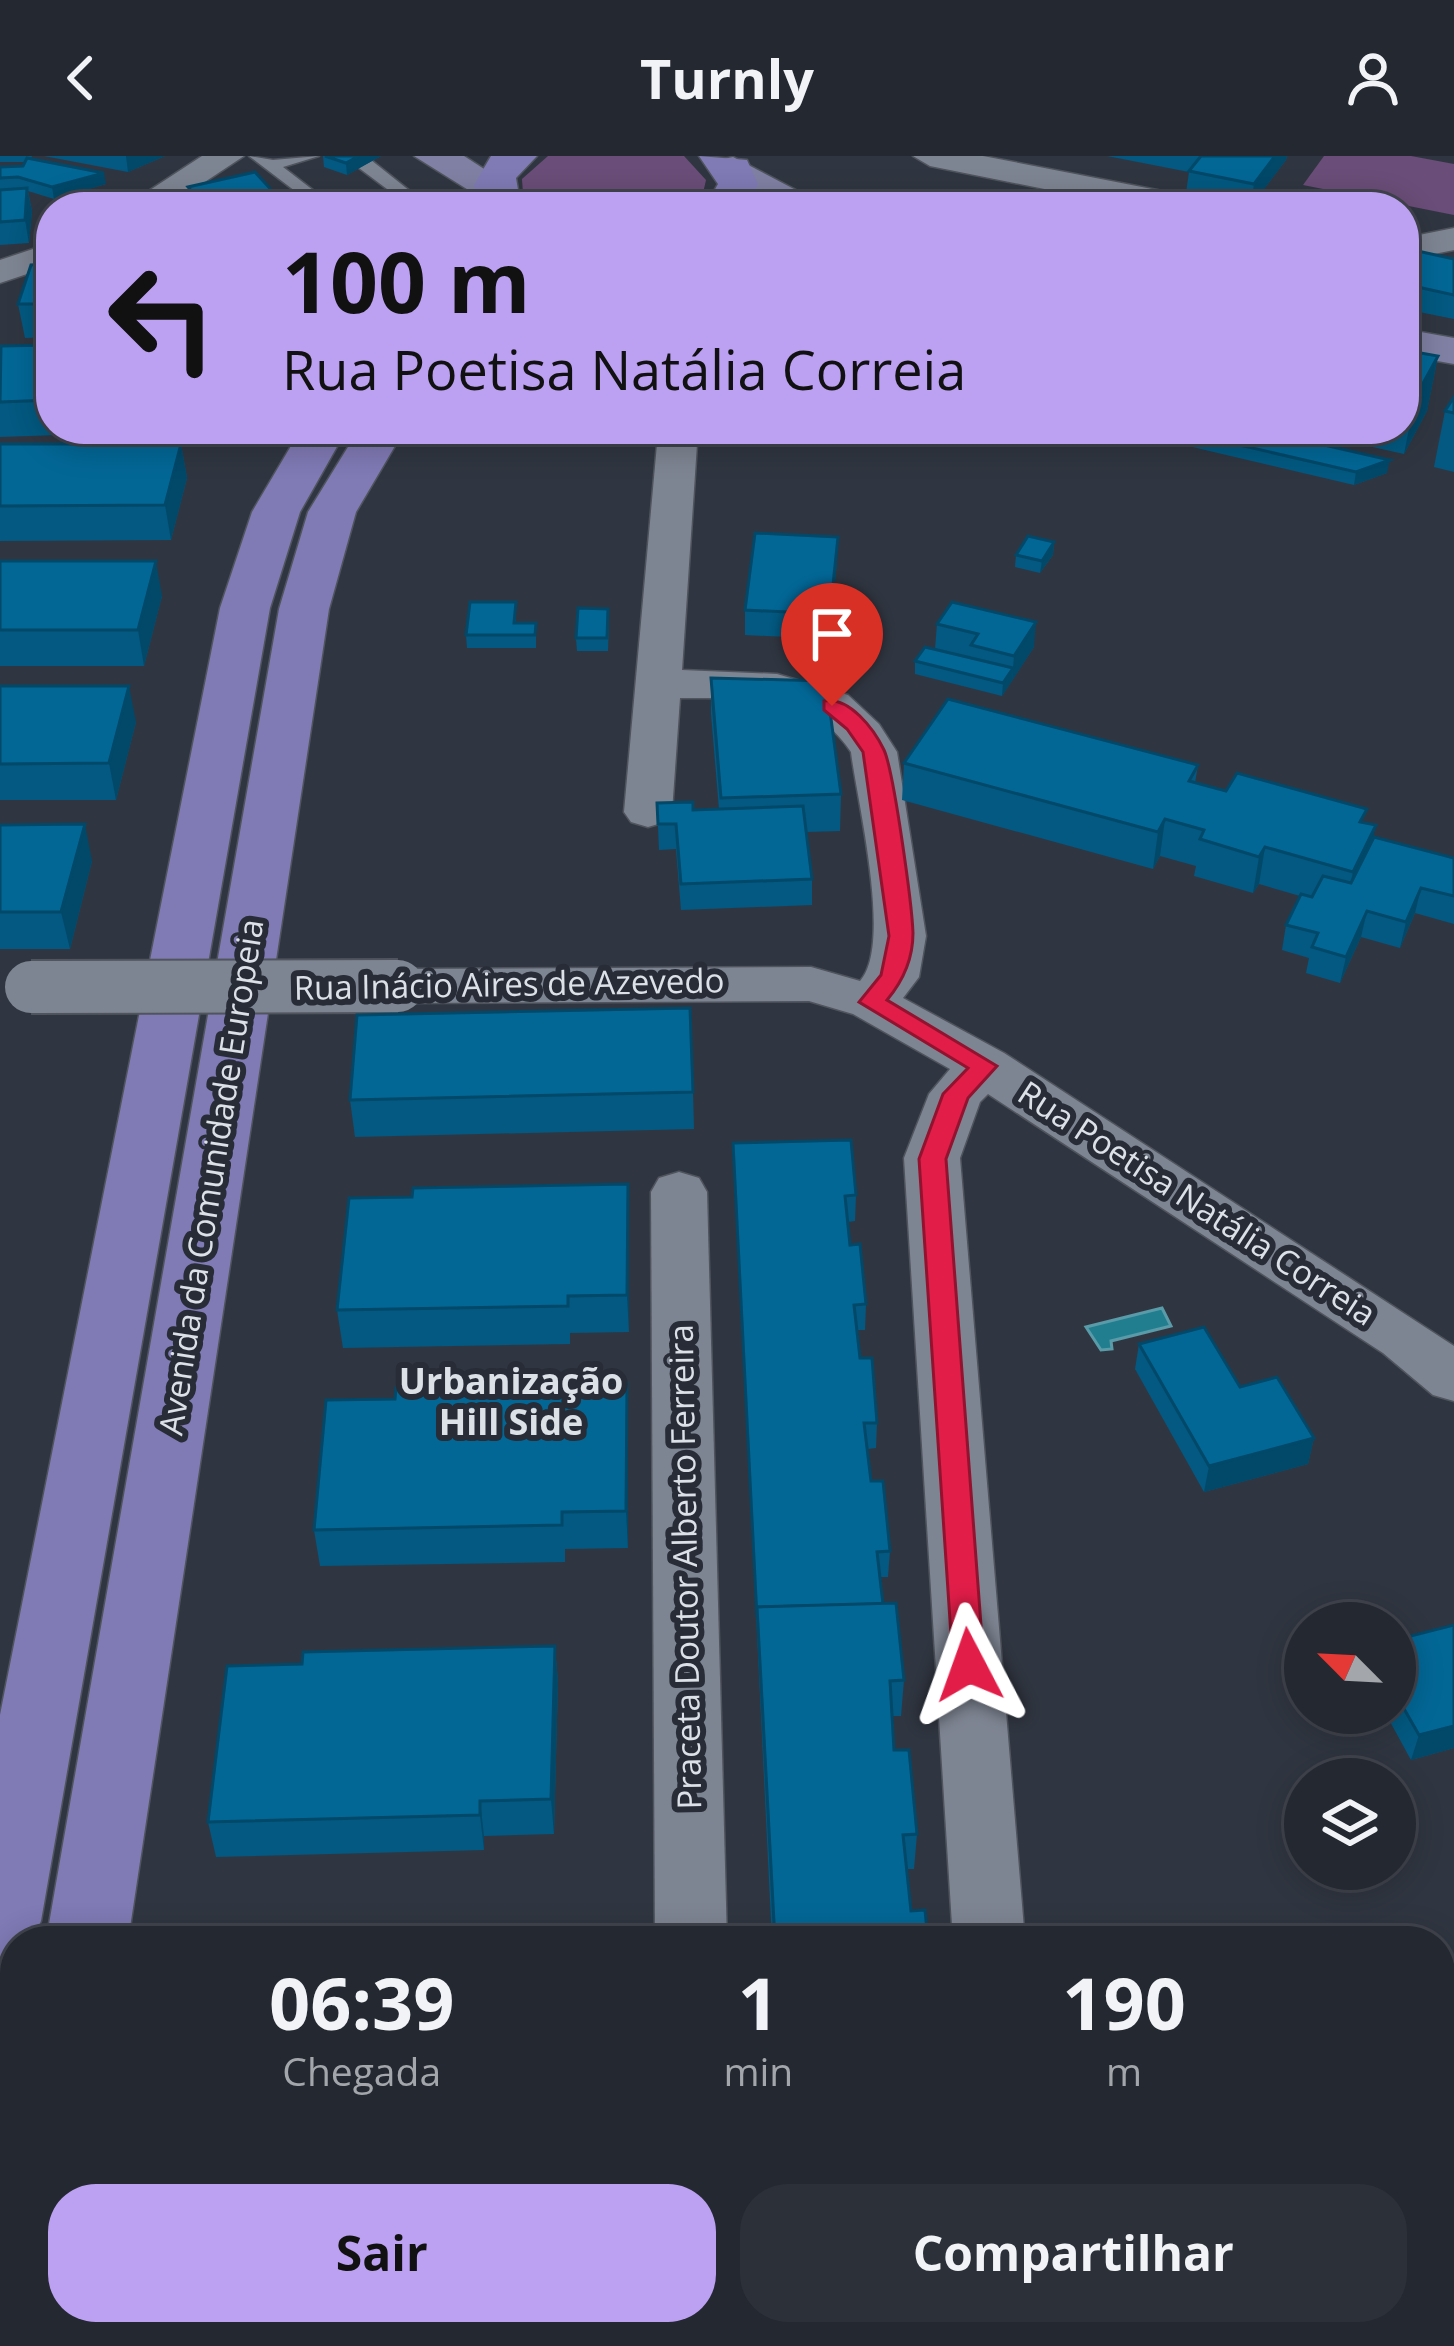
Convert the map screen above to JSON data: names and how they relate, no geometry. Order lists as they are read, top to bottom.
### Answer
{
  "streets": {
    "main road": ["Avenida da Comunidade Europeia"],
    "street": ["Rua Inácio Aires de Azevedo", "Rua Poetisa Natália Correia", "Praceta Doutor Alberto Ferreira"]
  },
  "crossings": [
    ["Rua Inácio Aires de Azevedo", "Rua Poetisa Natália Correia"]
  ],
  "districts": ["Urbanização Hill Side"],
  "north": "top left",
  "page": {
    "header": "Turnly",
    "turn": ["100 m", "Rua Poetisa Natália Correia"],
    "eta": [
      "06:39",
      "Chegada",
      "1",
      "min",
      "190",
      "m"
    ],
    "buttons": ["Sair", "Compartilhar"]
  }
}
